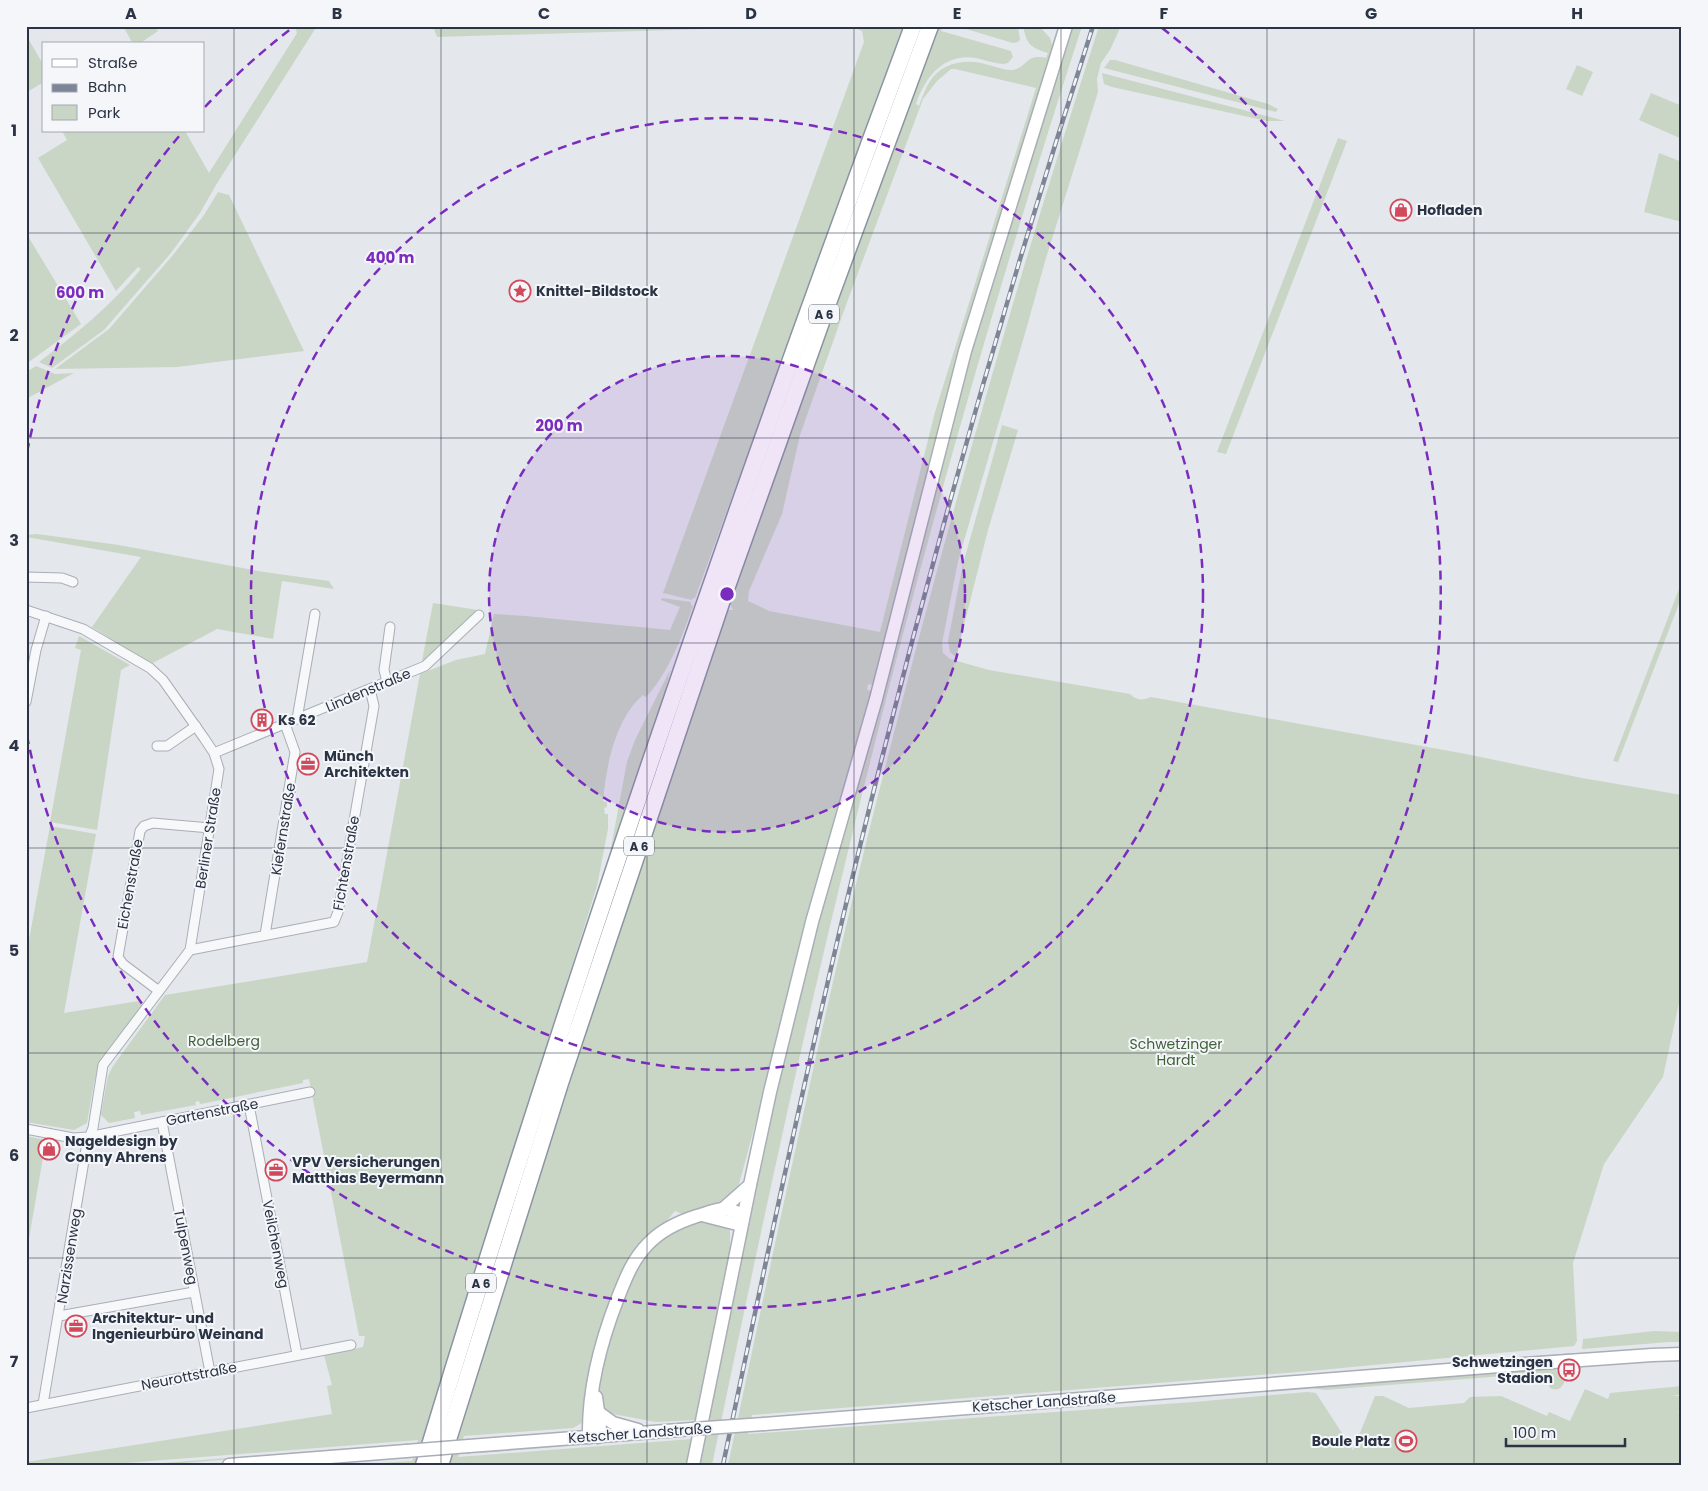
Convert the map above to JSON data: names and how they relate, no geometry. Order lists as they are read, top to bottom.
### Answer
{
  "streets": {
    "highway": ["A 6"],
    "main road": ["Ketscher Landstraße"],
    "street": [
      "Lindenstraße",
      "Kiefernstraße",
      "Berliner Straße",
      "Fichtenstraße",
      "Eichenstraße",
      "Gartenstraße",
      "Veilchenweg",
      "Tulpenweg",
      "Narzissenweg",
      "Neurottstraße"
    ]
  },
  "crossings": [
    ["Lindenstraße", "Kiefernstraße"],
    ["Lindenstraße", "Berliner Straße"],
    ["Lindenstraße", "Fichtenstraße"],
    ["Kiefernstraße", "Fichtenstraße"],
    ["Berliner Straße", "Fichtenstraße"],
    ["Berliner Straße", "Eichenstraße"],
    ["Berliner Straße", "Gartenstraße"],
    ["Berliner Straße", "Narzissenweg"],
    ["Gartenstraße", "Veilchenweg"],
    ["Gartenstraße", "Tulpenweg"],
    ["Gartenstraße", "Narzissenweg"],
    ["Veilchenweg", "Neurottstraße"],
    ["Tulpenweg", "Neurottstraße"],
    ["Narzissenweg", "Neurottstraße"]
  ],
  "parks": ["Rodelberg", "Schwetzinger Hardt"],
  "places": {
    "shop": ["Hofladen", "Nageldesign by Conny Ahrens"],
    "place": ["Knittel-Bildstock"],
    "building": ["Ks 62"],
    "office": ["Münch Architekten", "VPV Versicherungen Matthias Beyermann", "Architektur- und Ingenieurbüro Weinand"],
    "bus stop": ["Schwetzingen Stadion"],
    "sports": ["Boule Platz"]
  },
  "legend": ["Straße", "Bahn", "Park"],
  "scale_bar": "100 m",
  "grid": {
    "columns": [
      "A",
      "B",
      "C",
      "D",
      "E",
      "F",
      "G",
      "H"
    ],
    "rows": [
      "1",
      "2",
      "3",
      "4",
      "5",
      "6",
      "7"
    ]
  },
  "rings": ["400 m", "600 m", "200 m"]
}
